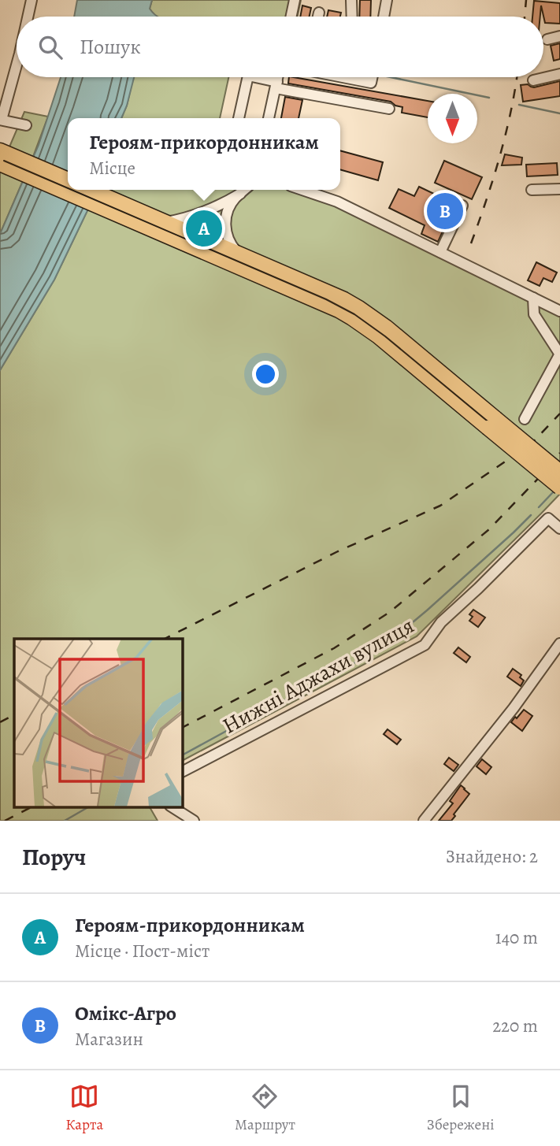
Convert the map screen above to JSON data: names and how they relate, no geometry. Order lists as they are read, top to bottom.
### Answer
{
  "streets": {
    "street": ["Нижні Аджахи вулиця"]
  },
  "north": "bottom",
  "page": {
    "search": "Пошук",
    "popup": ["Героям-прикордонникам", "Місце"],
    "pins": ["B", "A"],
    "heading": ["Поруч", "Знайдено: 2"],
    "list": [
      {
        "mark": "A",
        "name": "Героям-прикордонникам",
        "note": "Місце · Пост-міст",
        "value": "140 m"
      },
      {
        "mark": "B",
        "name": "Омiкс-Агро",
        "note": "Магазин",
        "value": "220 m"
      }
    ],
    "nav": ["Карта", "Маршрут", "Збережені"]
  }
}
